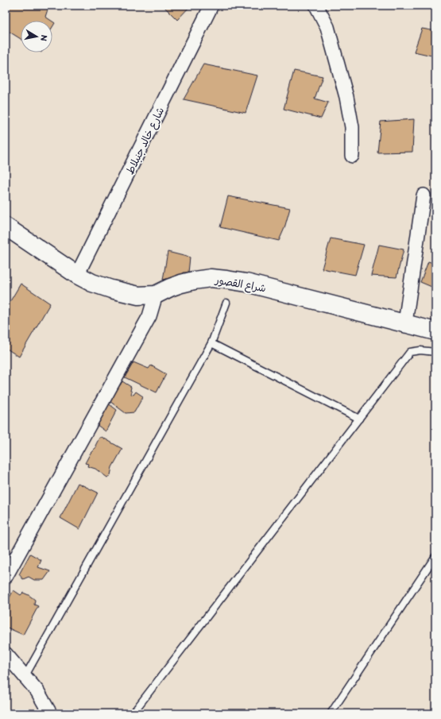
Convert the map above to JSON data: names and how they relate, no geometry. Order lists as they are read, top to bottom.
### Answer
{
  "streets": {
    "street": ["شارع خالد جنبلاط", "شراع القصور"]
  },
  "crossings": [
    ["شارع خالد جنبلاط", "شراع القصور"]
  ],
  "north": "right"
}
